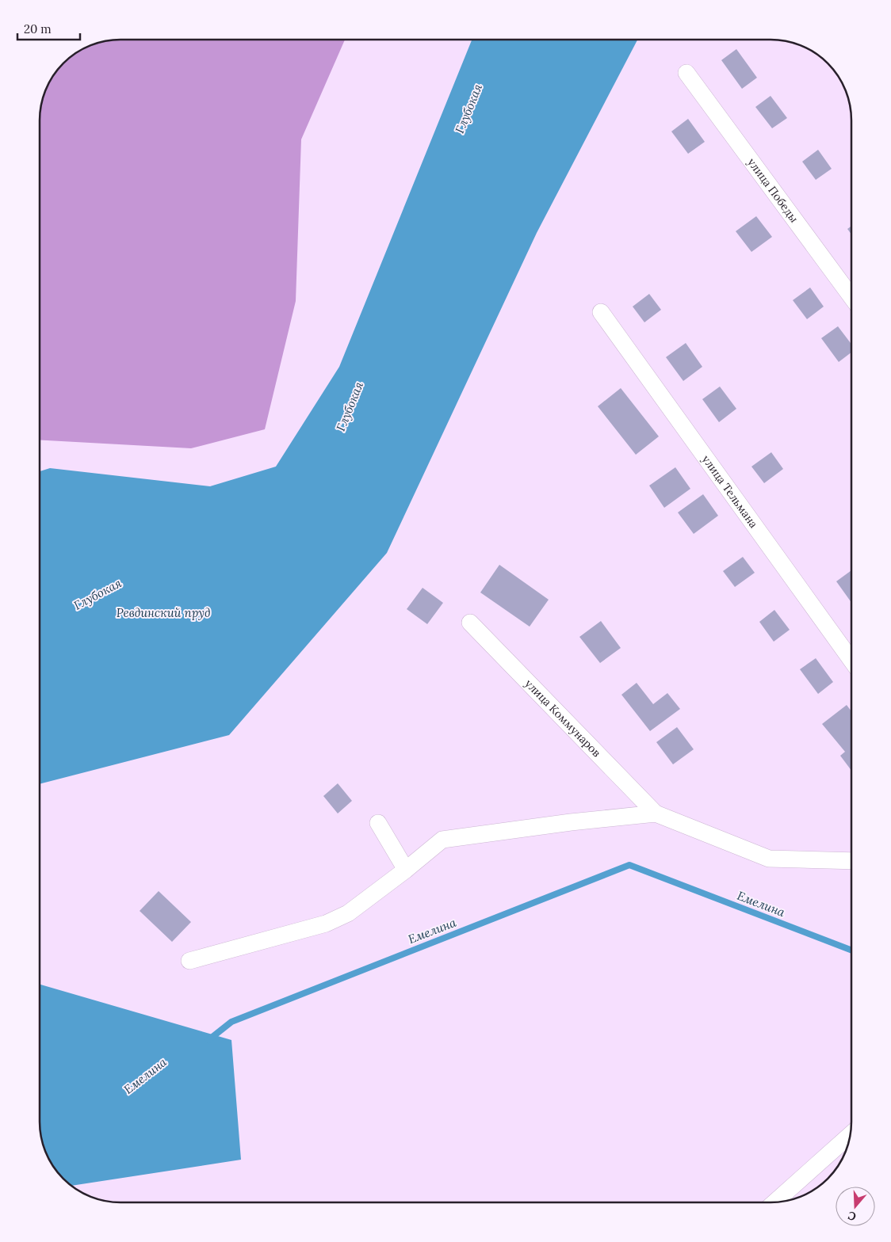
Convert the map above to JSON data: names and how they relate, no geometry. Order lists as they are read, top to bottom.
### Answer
{
  "streets": {
    "street": ["улица Победы", "улица Тельмана", "улица Коммунаров"]
  },
  "water": ["Глубокая", "Ревдинский пруд", "Емелина"],
  "scale_bar": "20 m",
  "north": "bottom"
}
